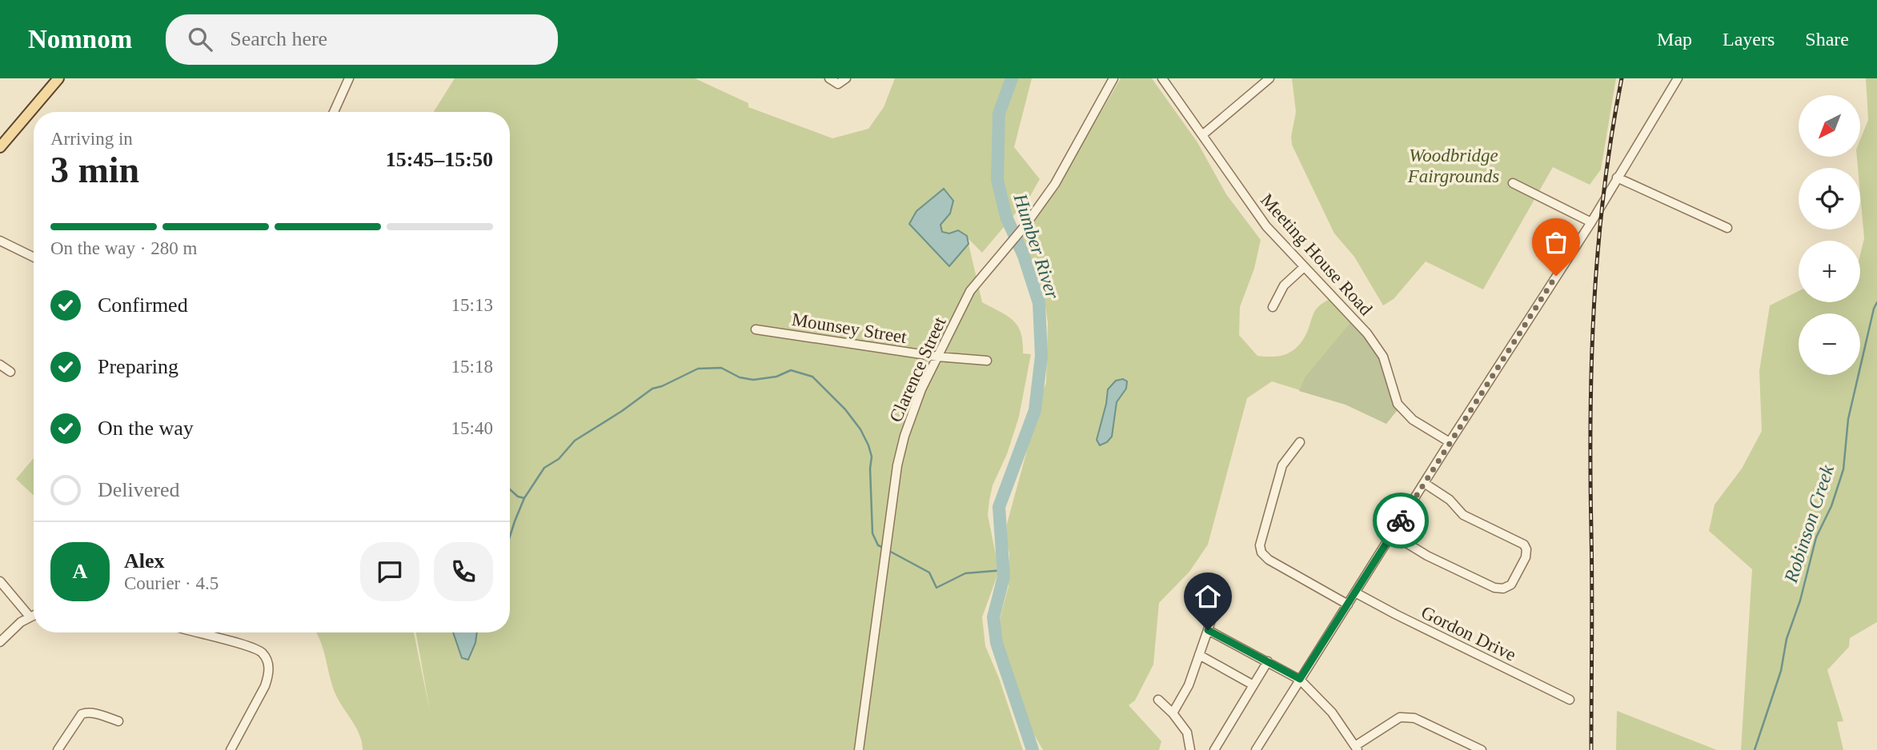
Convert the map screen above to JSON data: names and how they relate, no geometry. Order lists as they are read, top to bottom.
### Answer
{
  "streets": {
    "street": [
      "Meeting House Road",
      "Mounsey Street",
      "Clarence Street",
      "Gordon Drive"
    ]
  },
  "crossings": [
    ["Mounsey Street", "Clarence Street"]
  ],
  "water": ["Humber River", "Robinson Creek"],
  "parks": ["Woodbridge Fairgrounds"],
  "north": "bottom left",
  "page": {
    "header": "Nomnom",
    "search": "Search here",
    "nav": ["Map", "Layers", "Share"],
    "map_buttons": ["+", "−"],
    "heading": ["3 min", "Arriving in", "15:45–15:50"],
    "panel": ["Alex", "Courier · 4.5"],
    "bar": "On the way · 280 m",
    "list": [
      ["Confirmed", "15:13"],
      ["Preparing", "15:18"],
      ["On the way", "15:40"],
      "Delivered"
    ],
    "round": "A"
  }
}
